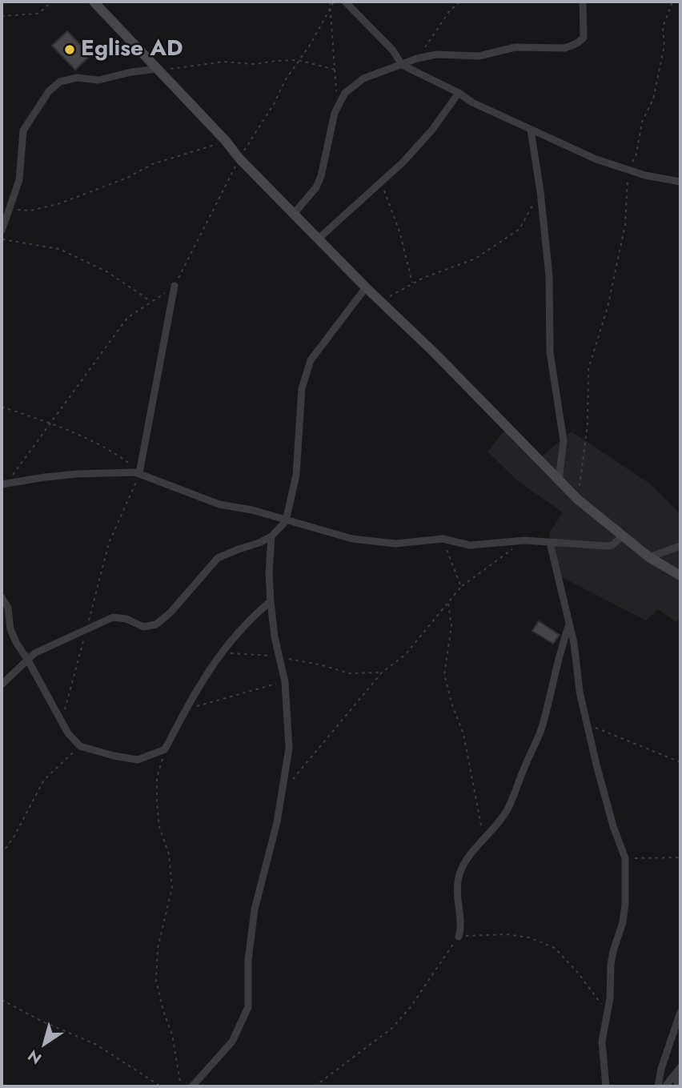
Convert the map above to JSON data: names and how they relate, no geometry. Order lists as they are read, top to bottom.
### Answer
{
  "places": ["Eglise AD"],
  "north": "bottom left"
}
